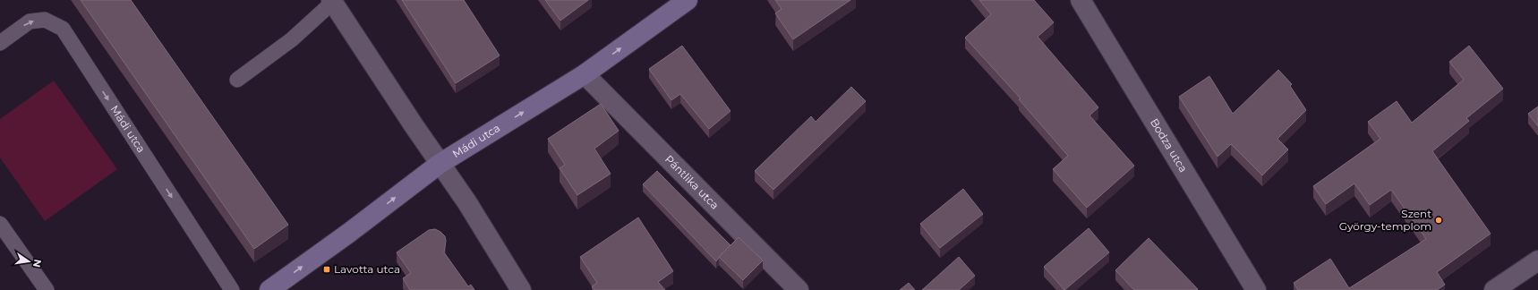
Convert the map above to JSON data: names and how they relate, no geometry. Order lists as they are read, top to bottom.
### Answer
{
  "streets": {
    "street": ["Mádi utca", "Bodza utca", "Pántlika utca"]
  },
  "crossings": [
    ["Mádi utca", "Pántlika utca"]
  ],
  "places": {
    "other": ["Szent György-templom"],
    "transit": ["Lavotta utca"]
  },
  "north": "right"
}
